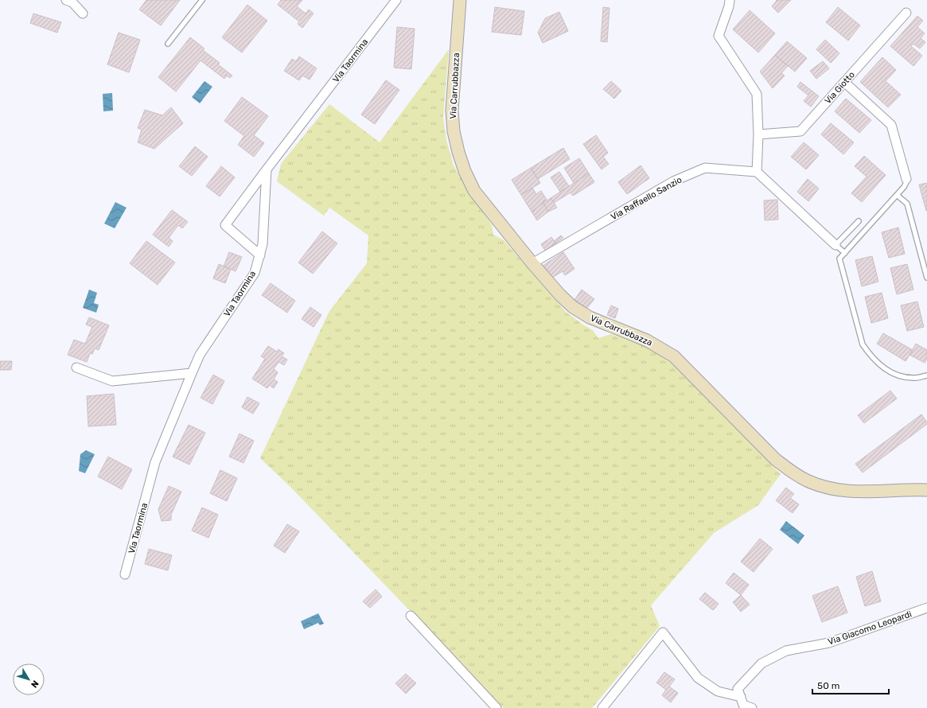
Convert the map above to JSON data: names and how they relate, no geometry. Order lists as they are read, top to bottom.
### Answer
{
  "streets": {
    "main road": ["Via Carrubbazza"],
    "street": [
      "Via Taormina",
      "Via Giotto",
      "Via Raffaello Sanzio",
      "Via Giacomo Leopardi"
    ]
  },
  "crossings": [
    ["Via Carrubbazza", "Via Raffaello Sanzio"]
  ],
  "scale_bar": "50 m",
  "north": "bottom right"
}
